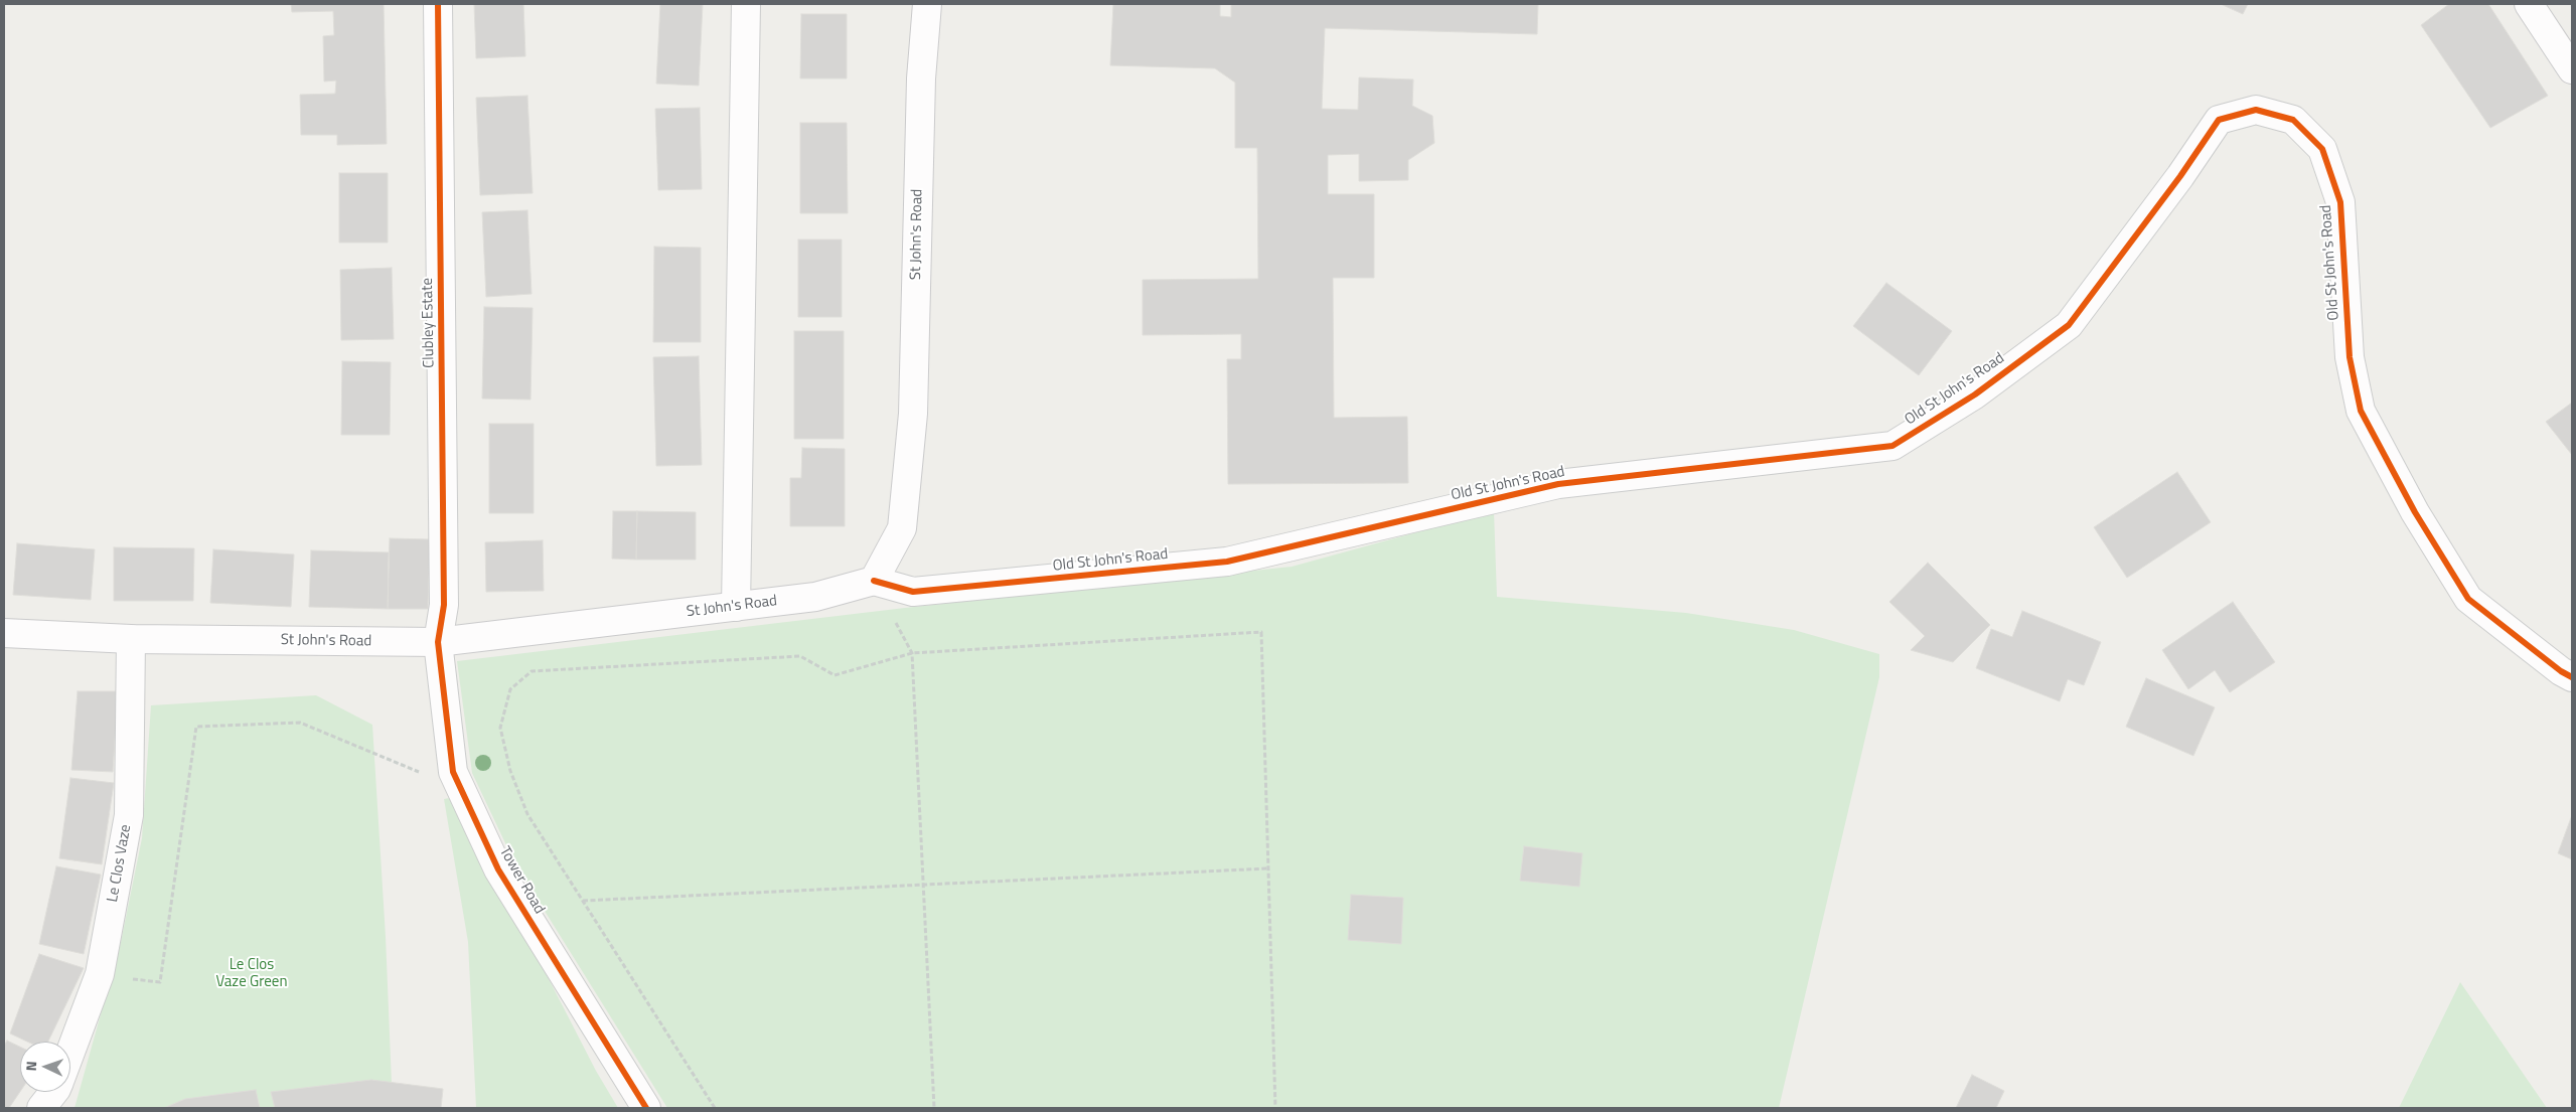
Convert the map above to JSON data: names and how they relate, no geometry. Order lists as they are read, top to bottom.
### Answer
{
  "streets": {
    "street": [
      "St John's Road",
      "Old St John's Road",
      "Clubley Estate",
      "Le Clos Vaze",
      "Tower Road"
    ]
  },
  "crossings": [
    ["St John's Road", "Old St John's Road"],
    ["St John's Road", "Clubley Estate"],
    ["St John's Road", "Le Clos Vaze"],
    ["St John's Road", "Tower Road"],
    ["Clubley Estate", "Tower Road"]
  ],
  "parks": ["Le Clos Vaze Green"],
  "north": "left"
}
